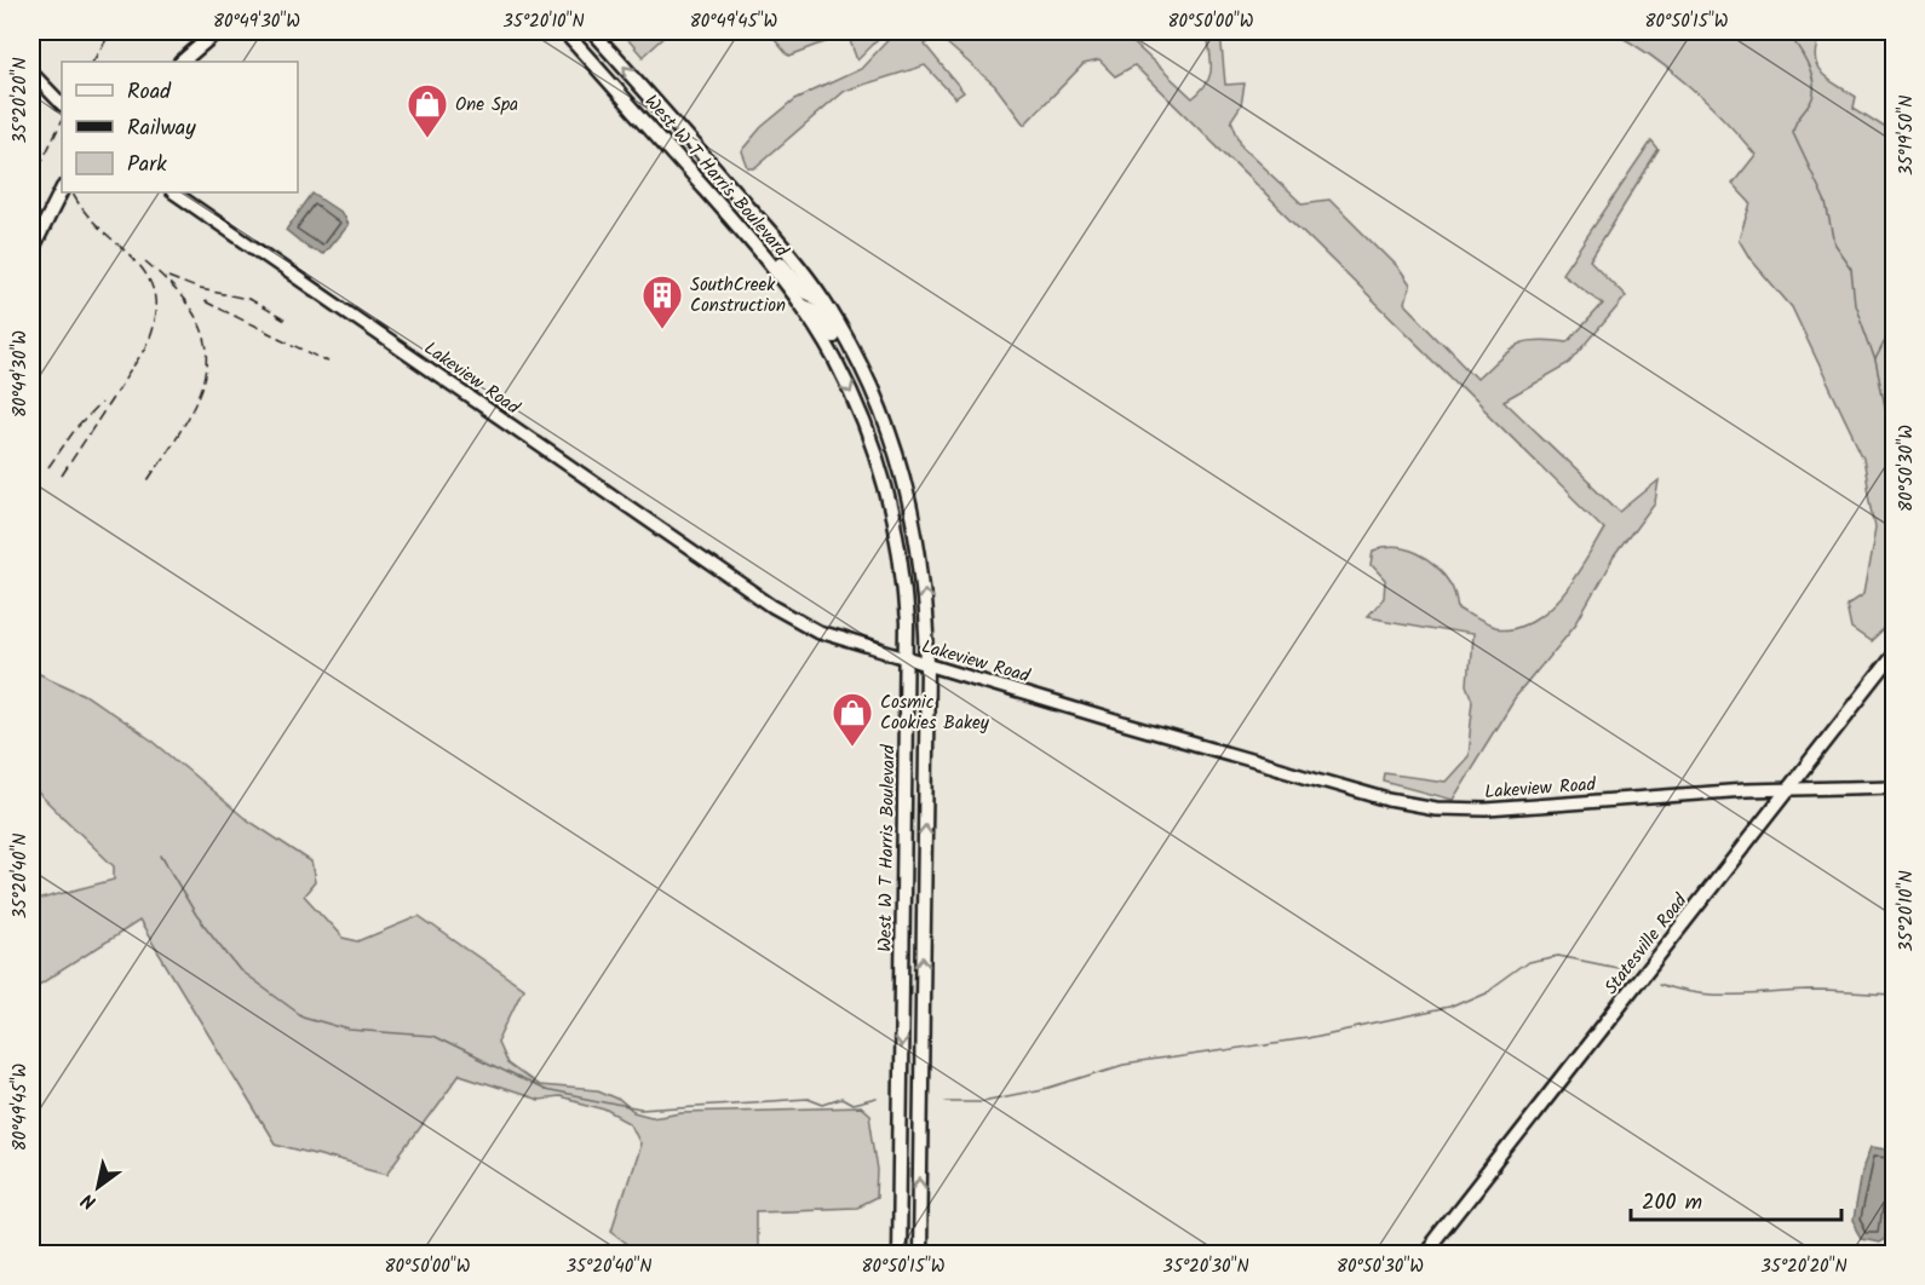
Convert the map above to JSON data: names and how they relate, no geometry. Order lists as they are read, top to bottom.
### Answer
{
  "streets": {
    "main road": ["West W T Harris Boulevard", "Lakeview Road", "Statesville Road"]
  },
  "crossings": [
    ["West W T Harris Boulevard", "Lakeview Road"],
    ["Lakeview Road", "Statesville Road"]
  ],
  "places": {
    "shop": ["One Spa", "Cosmic Cookies Bakey"],
    "building": ["SouthCreek Construction"]
  },
  "legend": ["Road", "Railway", "Park"],
  "scale_bar": "200 m",
  "north": "bottom left",
  "coordinates": [
    "80°49'30\"W",
    "35°20'10\"N",
    "80°49'45\"W",
    "80°50'00\"W",
    "80°50'15\"W",
    "35°20'20\"N",
    "35°19'50\"N",
    "80°50'30\"W",
    "35°20'40\"N",
    "35°20'30\"N"
  ]
}
